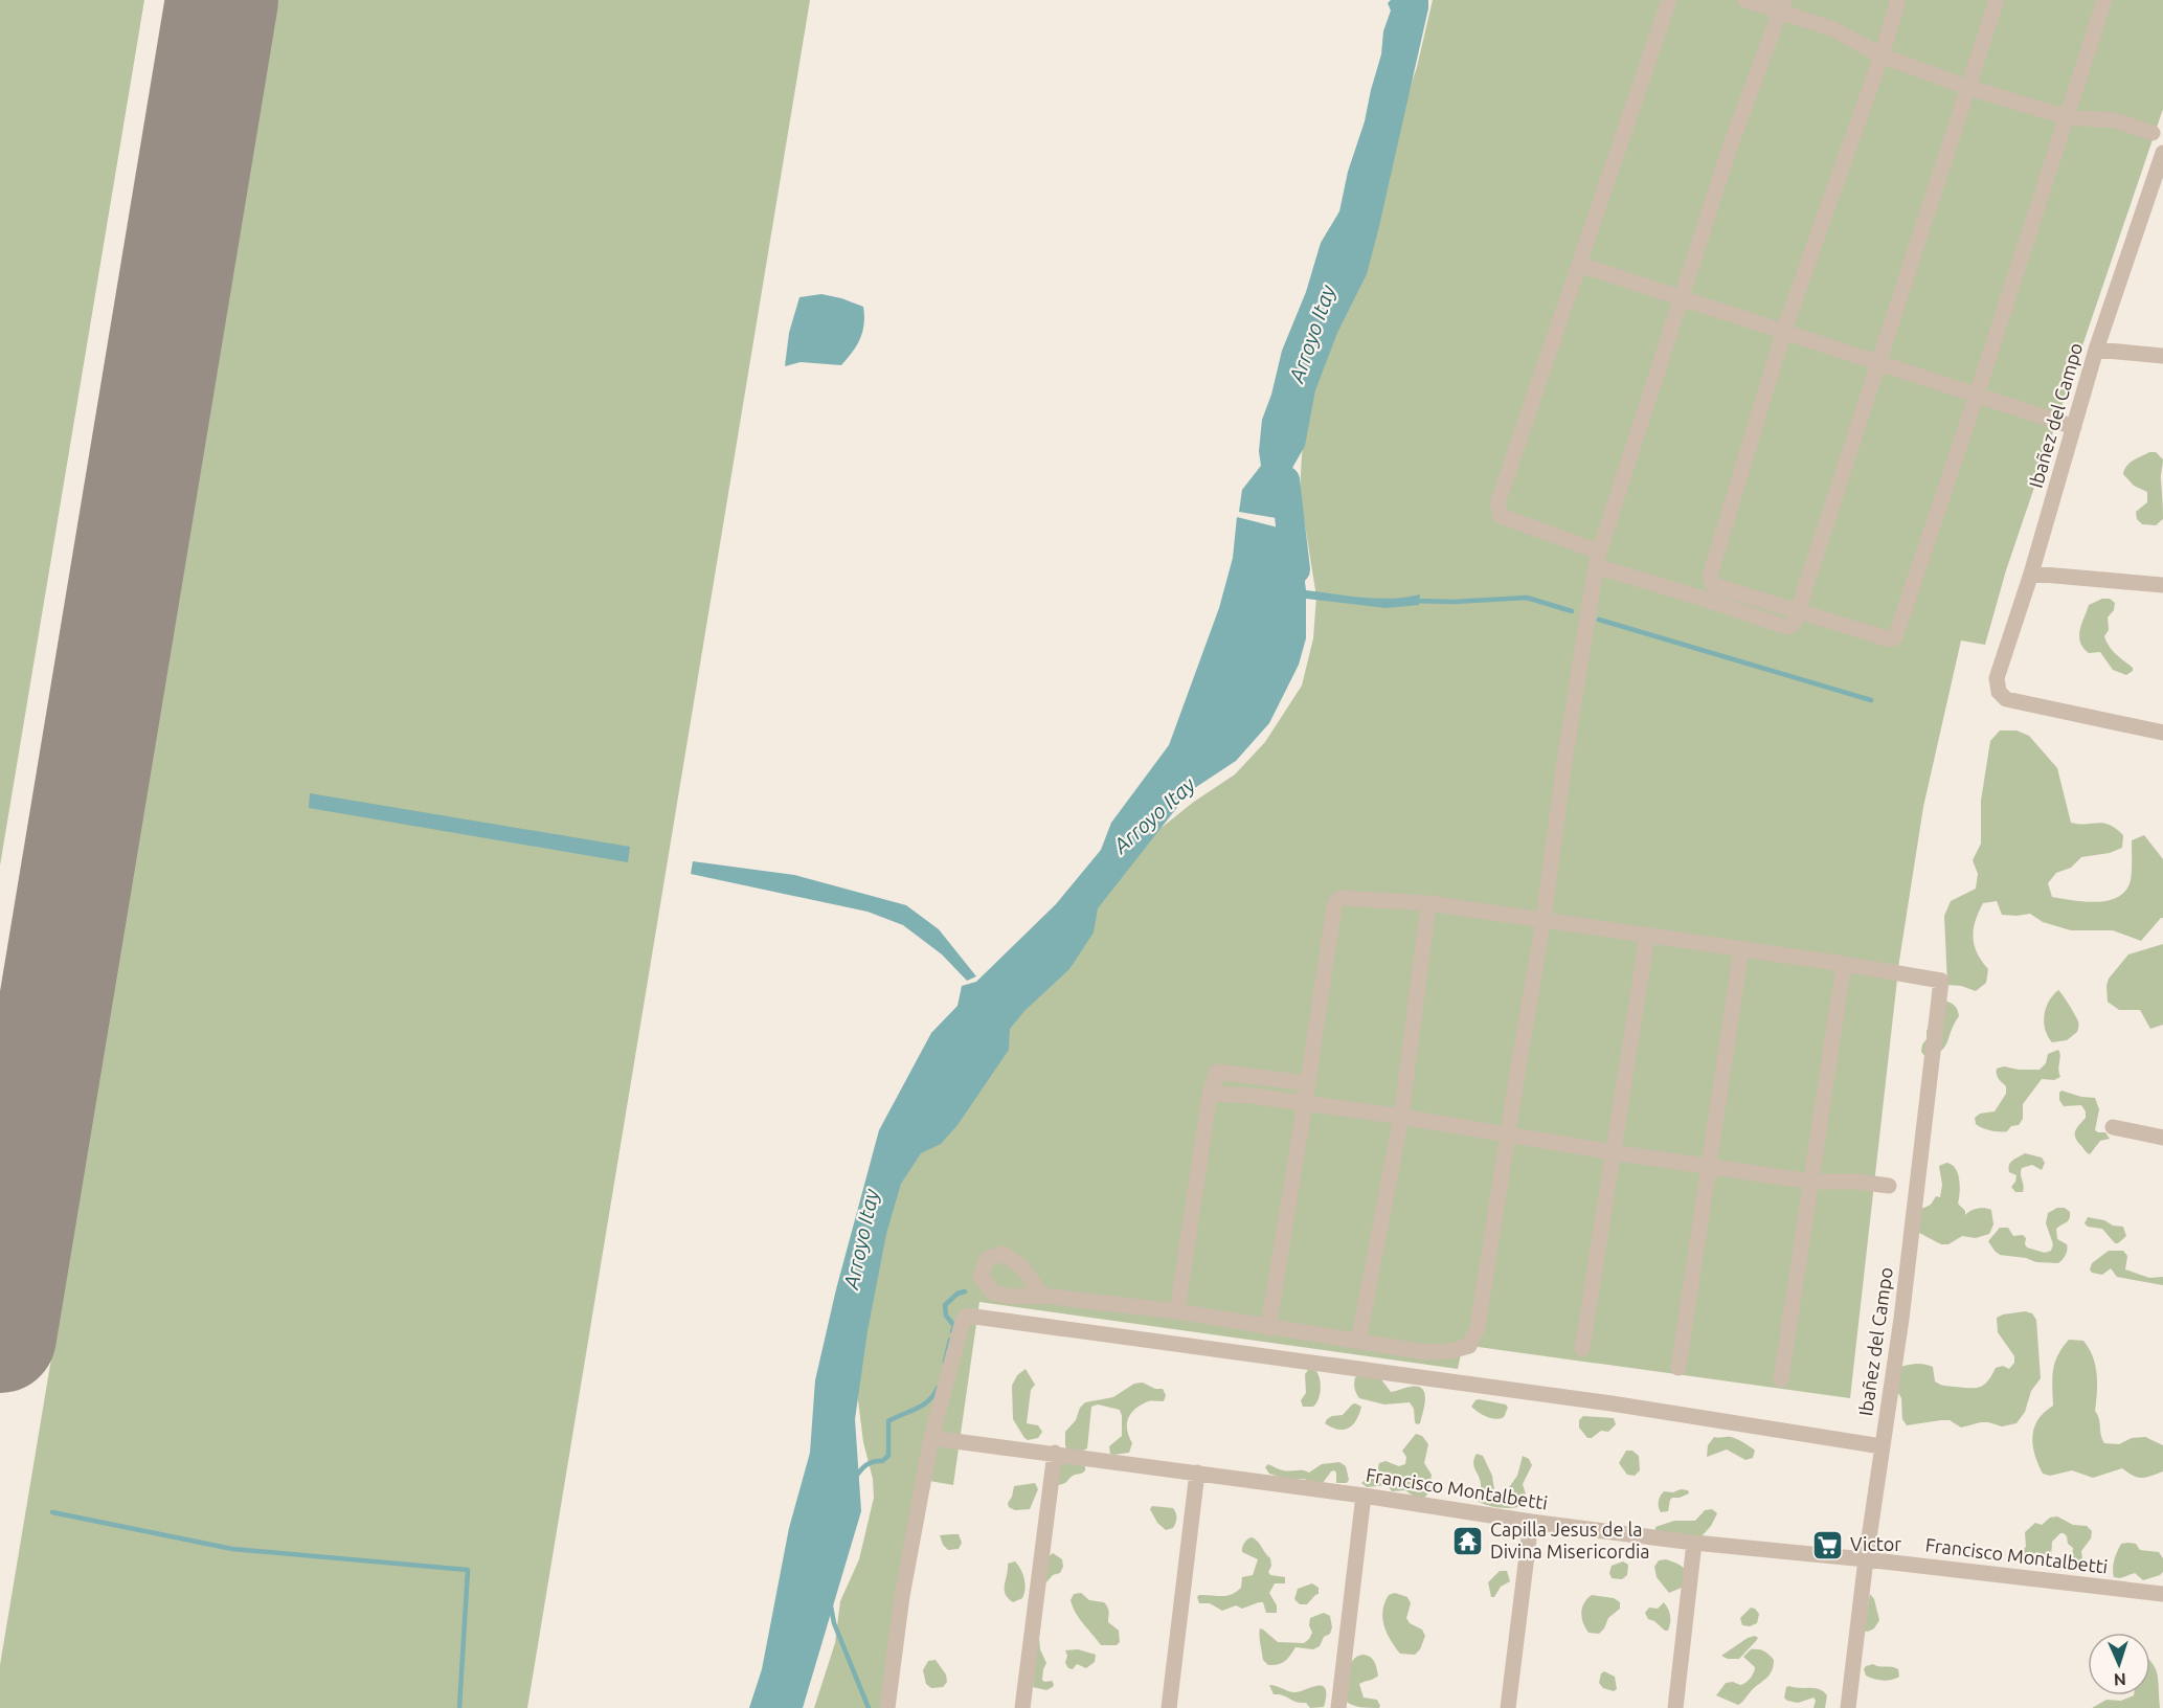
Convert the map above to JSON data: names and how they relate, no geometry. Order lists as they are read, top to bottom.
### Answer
{
  "streets": {
    "street": ["Ibañez del Campo", "Francisco Montalbetti"]
  },
  "crossings": [
    ["Ibañez del Campo", "Francisco Montalbetti"]
  ],
  "water": ["Arroyo Itay"],
  "places": {
    "temple": ["Capilla Jesus de la Divina Misericordia"],
    "supermarket": ["Victor"]
  },
  "north": "bottom"
}
